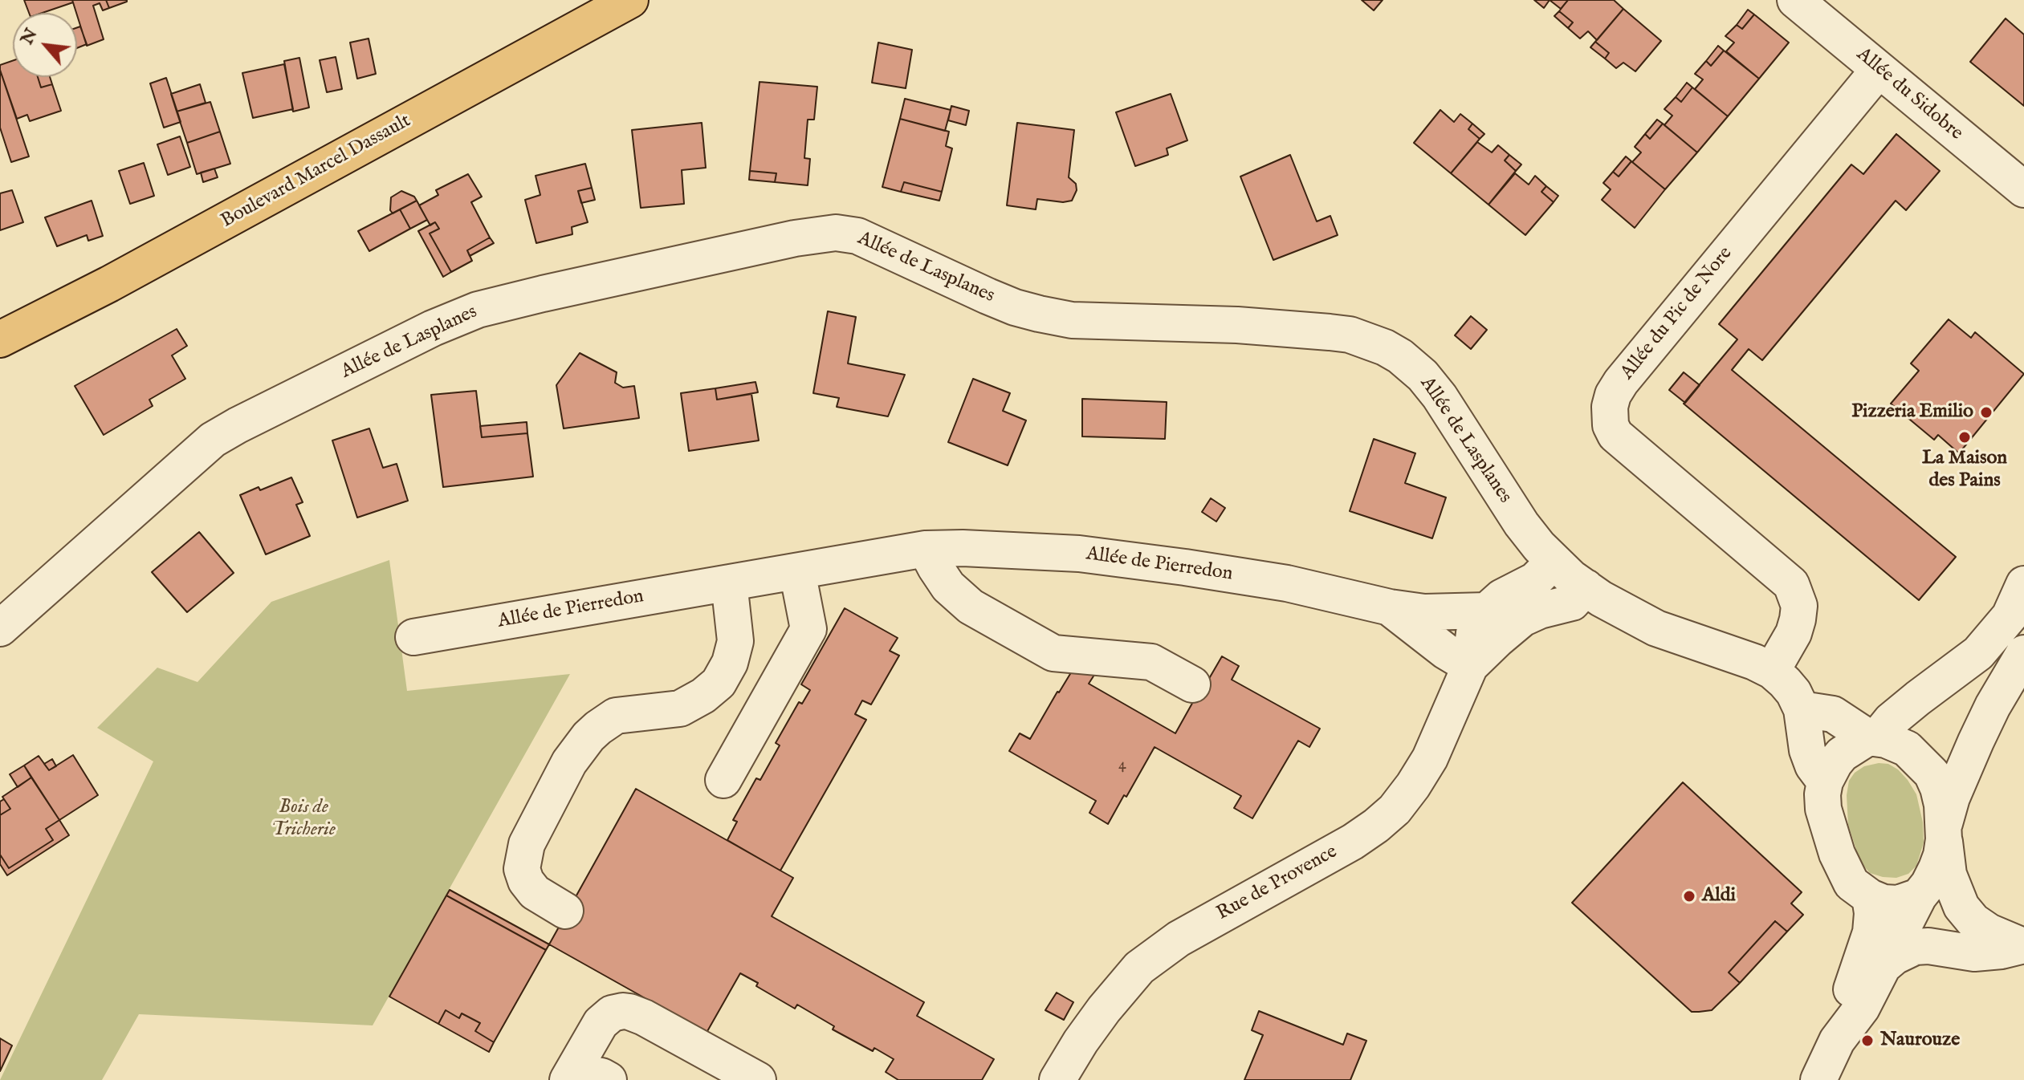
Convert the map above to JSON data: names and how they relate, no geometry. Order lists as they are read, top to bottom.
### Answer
{
  "streets": {
    "main road": ["Boulevard Marcel Dassault"],
    "street": [
      "Allée du Sidobre",
      "Allée de Lasplanes",
      "Allée du Pic de Nore",
      "Allée de Pierredon",
      "Rue de Provence"
    ]
  },
  "crossings": [
    ["Allée du Sidobre", "Allée du Pic de Nore"],
    ["Allée de Lasplanes", "Allée du Pic de Nore"],
    ["Allée de Lasplanes", "Rue de Provence"],
    ["Allée de Pierredon", "Rue de Provence"]
  ],
  "parks": ["Bois de Tricherie"],
  "places": [
    "Pizzeria Emilio",
    "La Maison des Pains",
    "Aldi",
    "Naurouze"
  ],
  "house_numbers": ["4"],
  "north": "top left"
}
